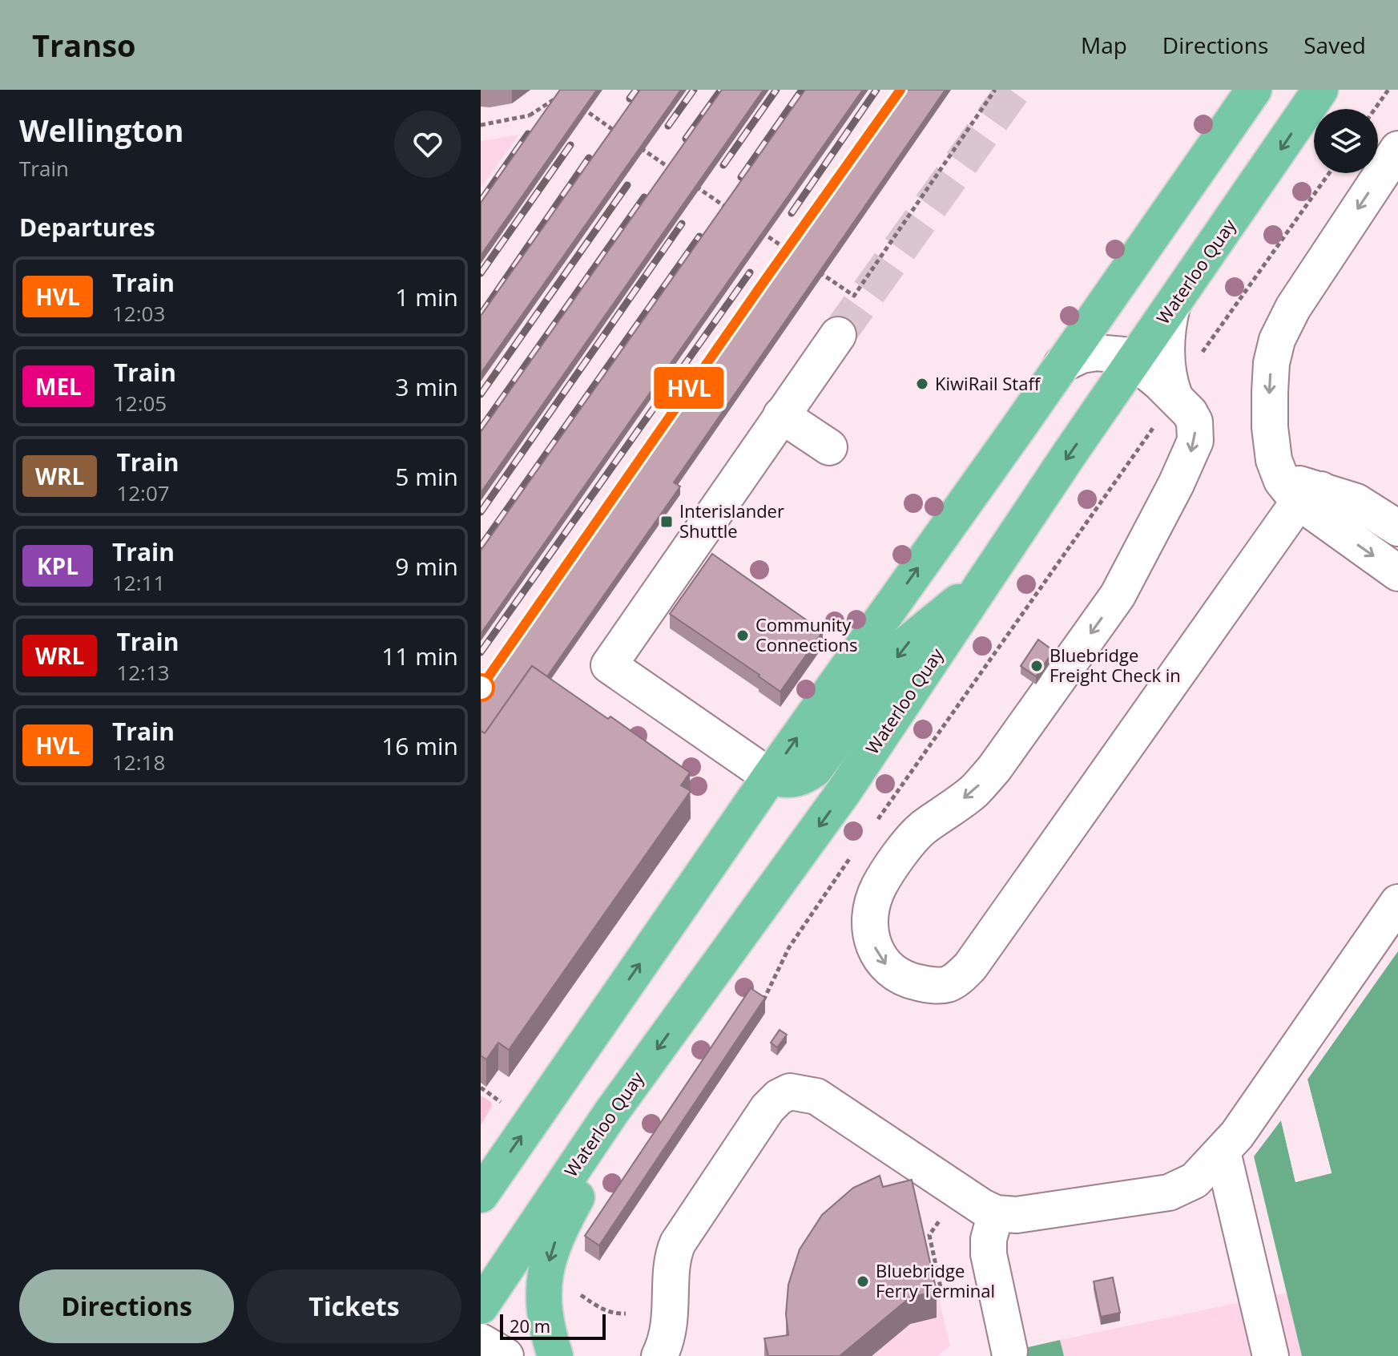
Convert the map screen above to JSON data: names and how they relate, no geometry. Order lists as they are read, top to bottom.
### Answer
{
  "streets": {
    "main road": ["Waterloo Quay"]
  },
  "places": {
    "other": [
      "KiwiRail Staff",
      "Community Connections",
      "Bluebridge Freight Check in",
      "Bluebridge Ferry Terminal"
    ],
    "transit": ["Interislander Shuttle"]
  },
  "scale_bar": "20 m",
  "page": {
    "header": "Transo",
    "nav": ["Map", "Directions", "Saved"],
    "heading": [
      ["Wellington", "Train"],
      "Departures"
    ],
    "on_map": "HVL",
    "list": [
      {
        "mark": "HVL",
        "name": "Train",
        "note": "12:03",
        "value": "1 min"
      },
      {
        "mark": "MEL",
        "name": "Train",
        "note": "12:05",
        "value": "3 min"
      },
      {
        "mark": "WRL",
        "name": "Train",
        "note": "12:07",
        "value": "5 min"
      },
      {
        "mark": "KPL",
        "name": "Train",
        "note": "12:11",
        "value": "9 min"
      },
      {
        "mark": "WRL",
        "name": "Train",
        "note": "12:13",
        "value": "11 min"
      },
      {
        "mark": "HVL",
        "name": "Train",
        "note": "12:18",
        "value": "16 min"
      }
    ],
    "buttons": ["Directions", "Tickets"],
    "scale": "20 m"
  }
}
